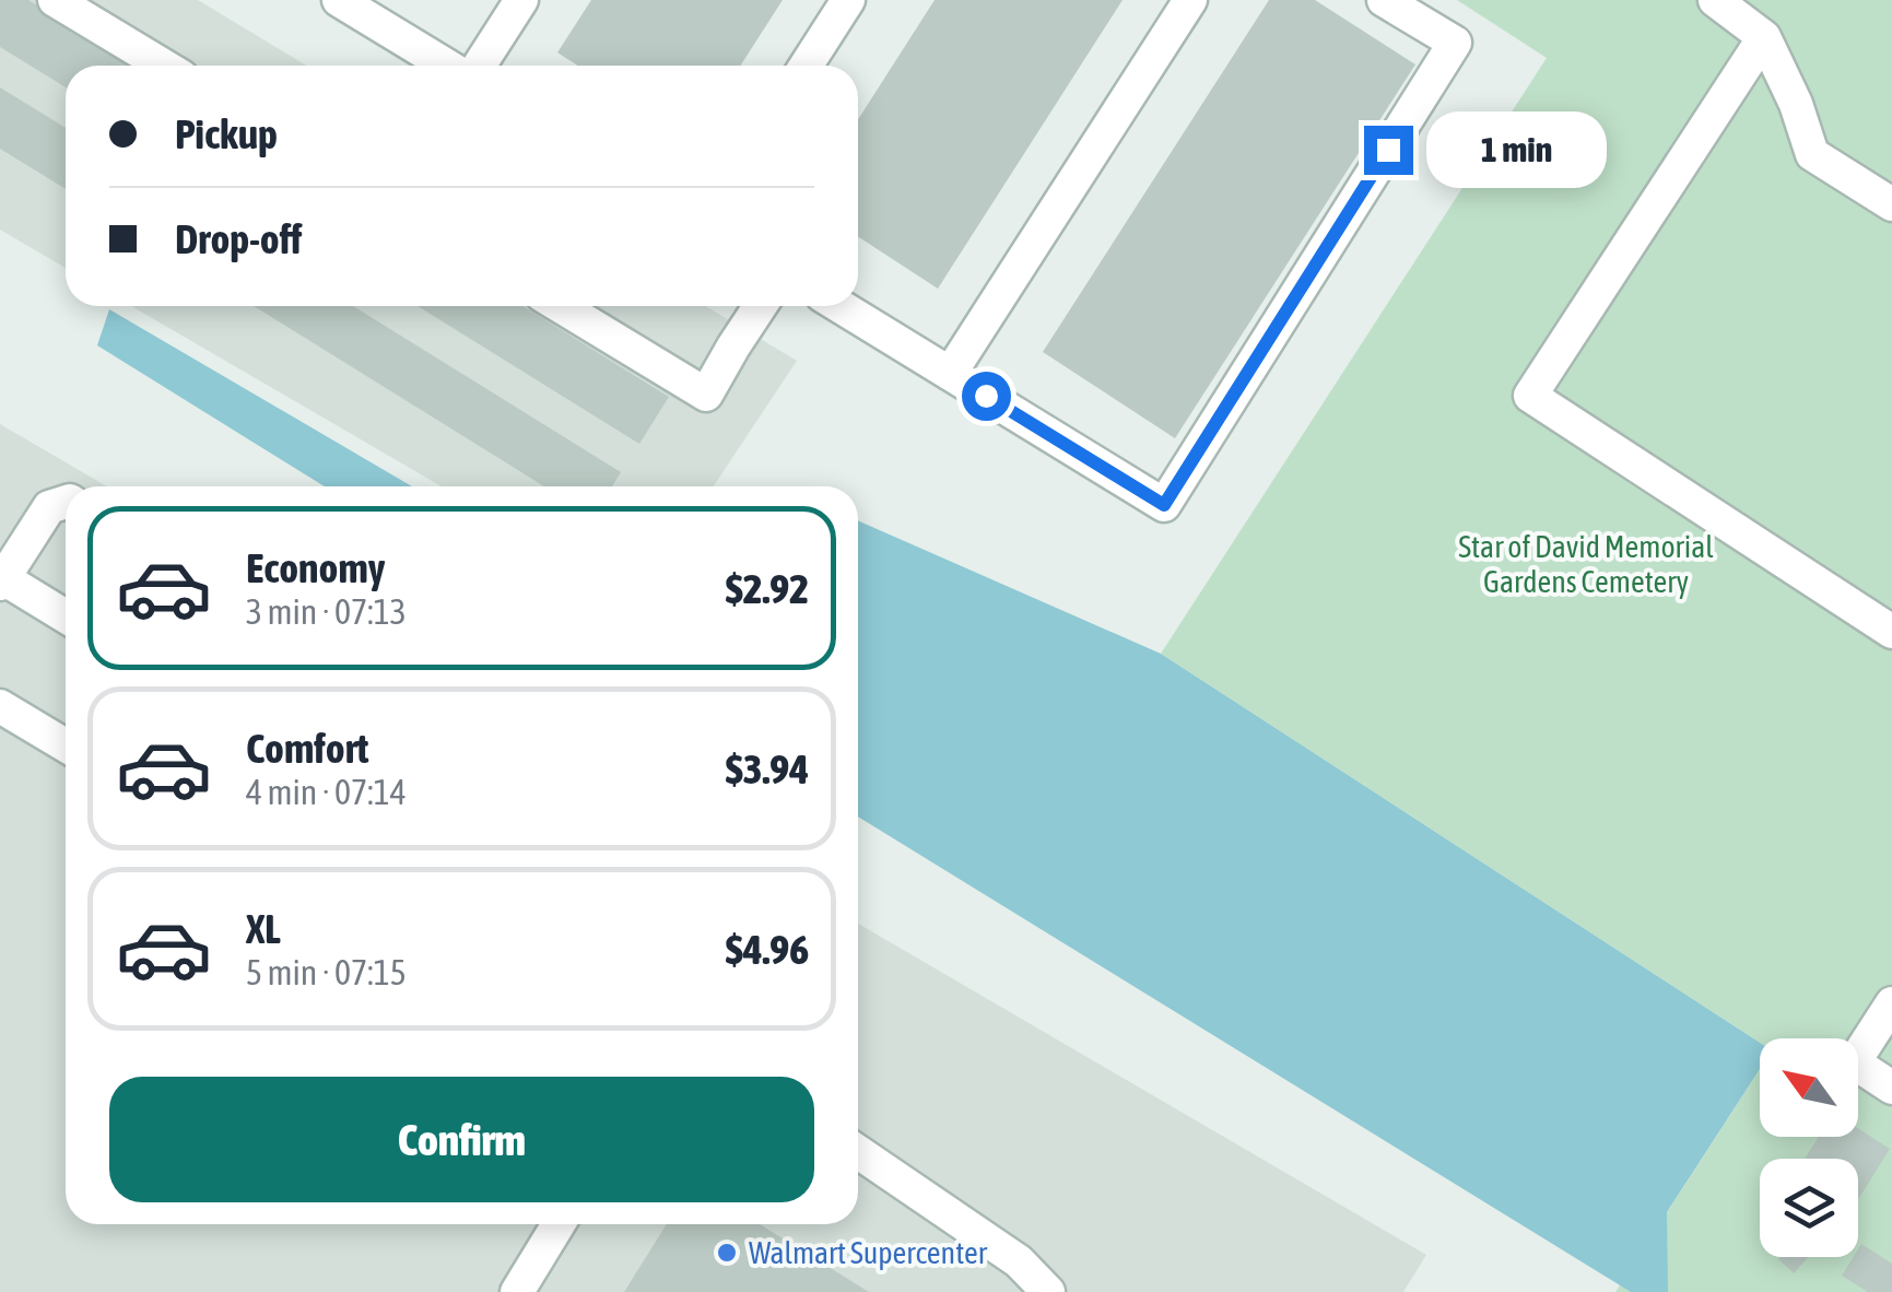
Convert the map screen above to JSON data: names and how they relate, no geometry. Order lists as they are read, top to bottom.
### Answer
{
  "parks": ["Star of David Memorial Gardens Cemetery"],
  "places": ["Walmart Supercenter"],
  "north": "top left",
  "page": {
    "banner": ["Pickup", "Drop-off"],
    "bubble": "1 min",
    "list": [
      {
        "name": "Economy",
        "note": "3 min · 07:13",
        "value": "$2.92"
      },
      {
        "name": "Comfort",
        "note": "4 min · 07:14",
        "value": "$3.94"
      },
      {
        "name": "XL",
        "note": "5 min · 07:15",
        "value": "$4.96"
      }
    ],
    "buttons": "Confirm"
  }
}
